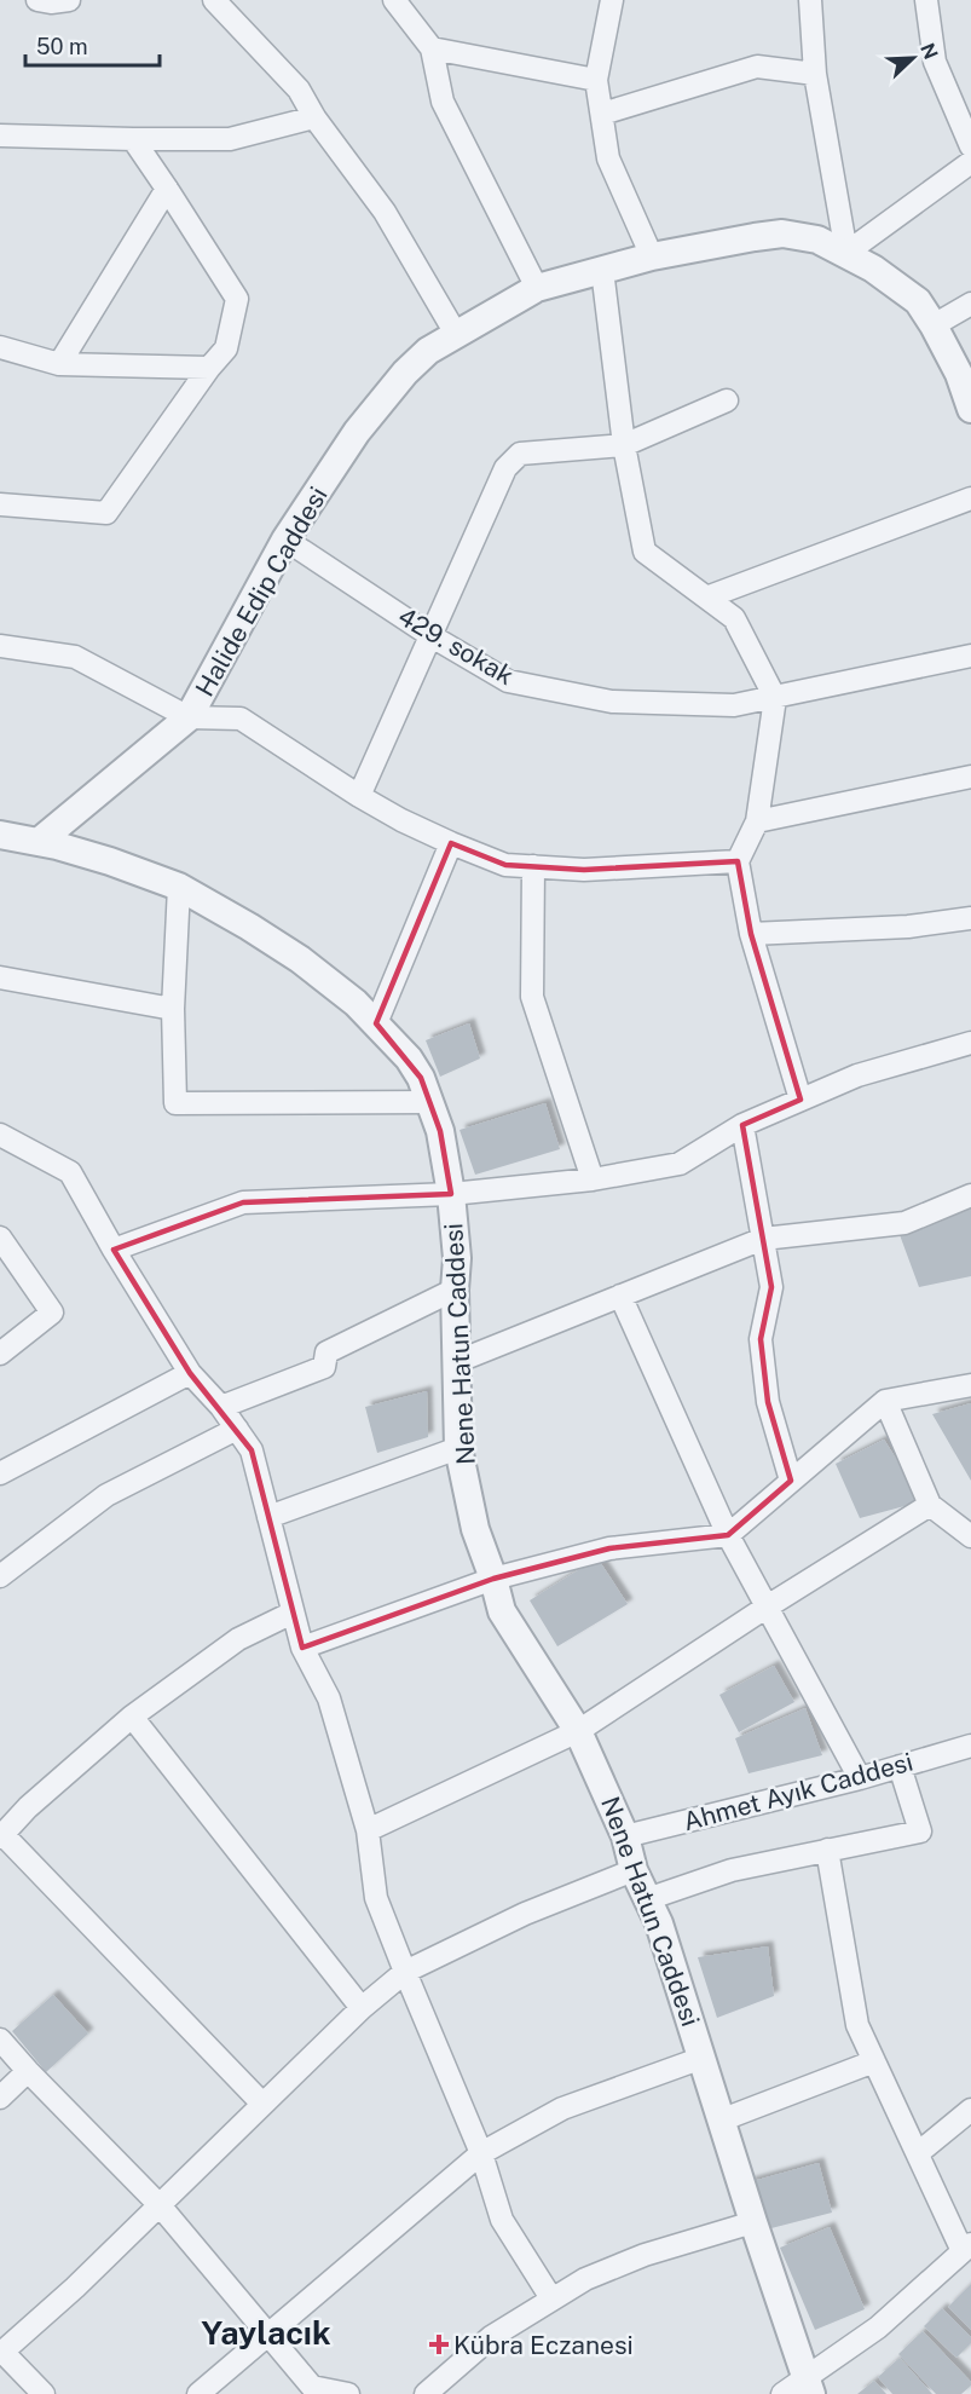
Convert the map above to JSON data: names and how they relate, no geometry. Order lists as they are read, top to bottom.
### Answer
{
  "streets": {
    "street": [
      "Halide Edip Caddesi",
      "429. sokak",
      "Nene Hatun Caddesi",
      "Ahmet Ayık Caddesi"
    ]
  },
  "crossings": [
    ["Halide Edip Caddesi", "429. sokak"],
    ["Halide Edip Caddesi", "Nene Hatun Caddesi"],
    ["Nene Hatun Caddesi", "Ahmet Ayık Caddesi"]
  ],
  "districts": ["Yaylacık"],
  "places": {
    "health": ["Kübra Eczanesi"]
  },
  "scale_bar": "50 m",
  "north": "top right"
}
